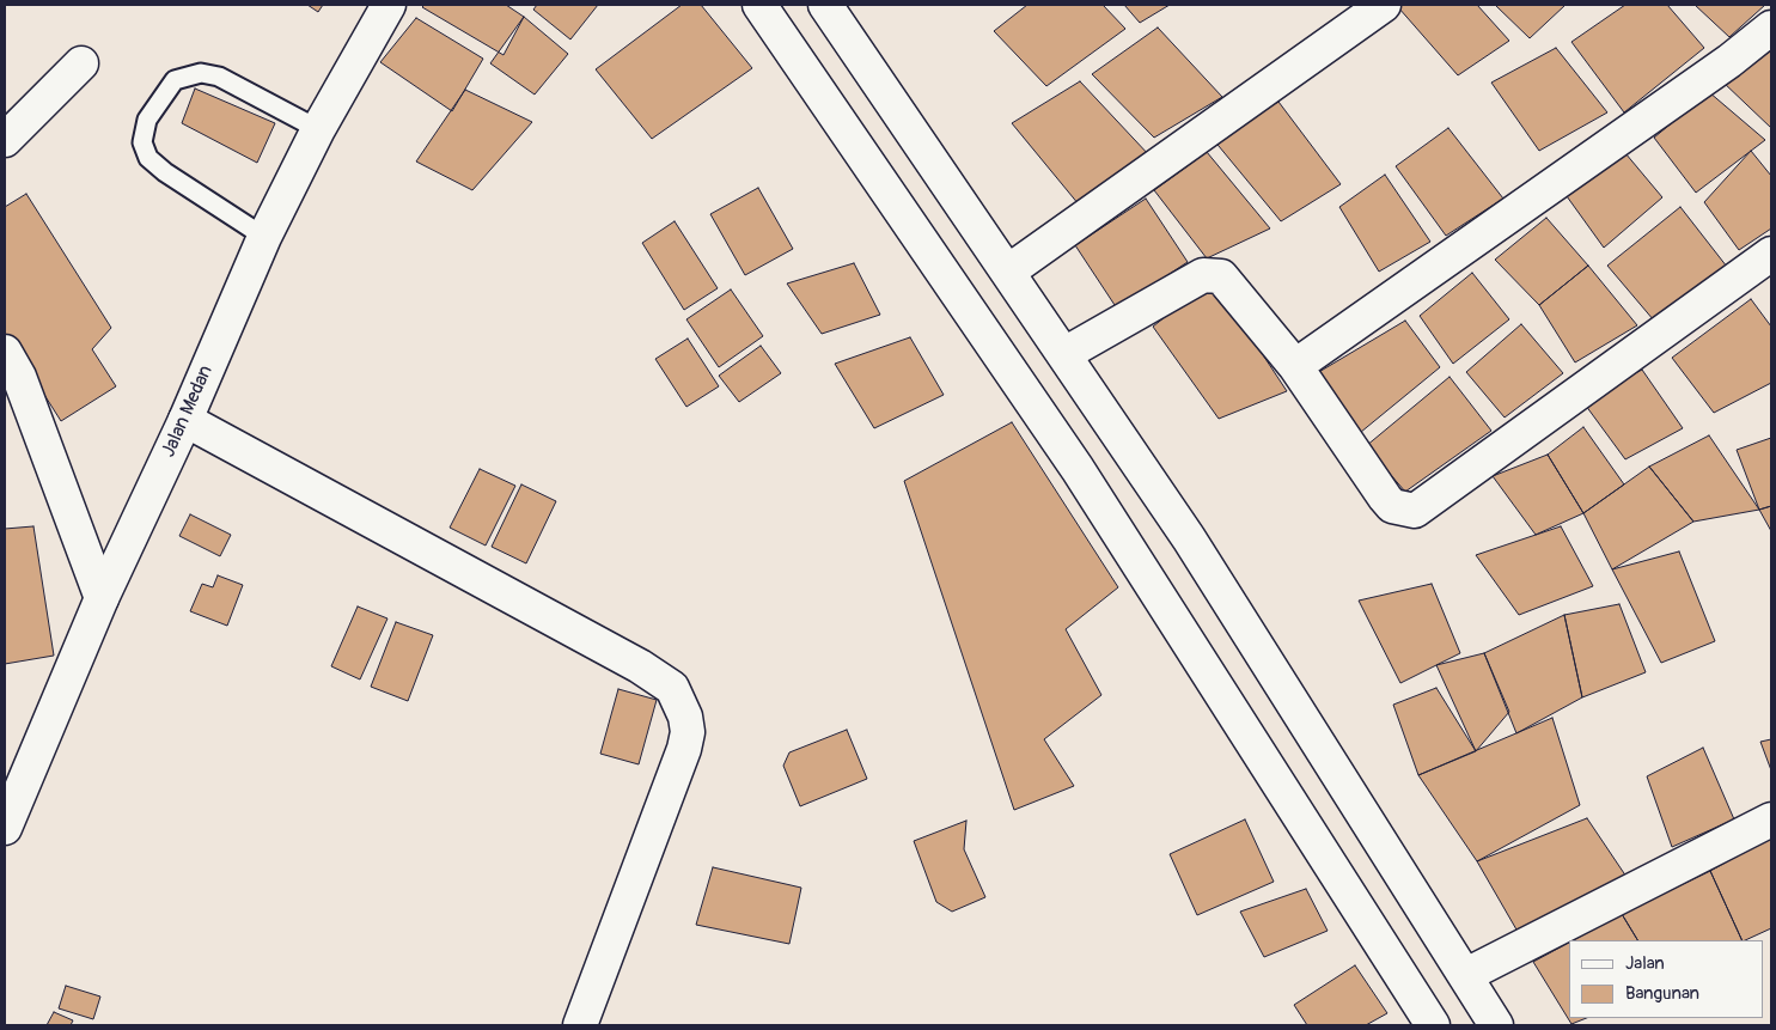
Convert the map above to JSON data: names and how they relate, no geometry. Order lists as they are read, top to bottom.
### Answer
{
  "streets": {
    "main road": ["Jalan Medan"]
  },
  "legend": ["Jalan", "Bangunan"]
}
